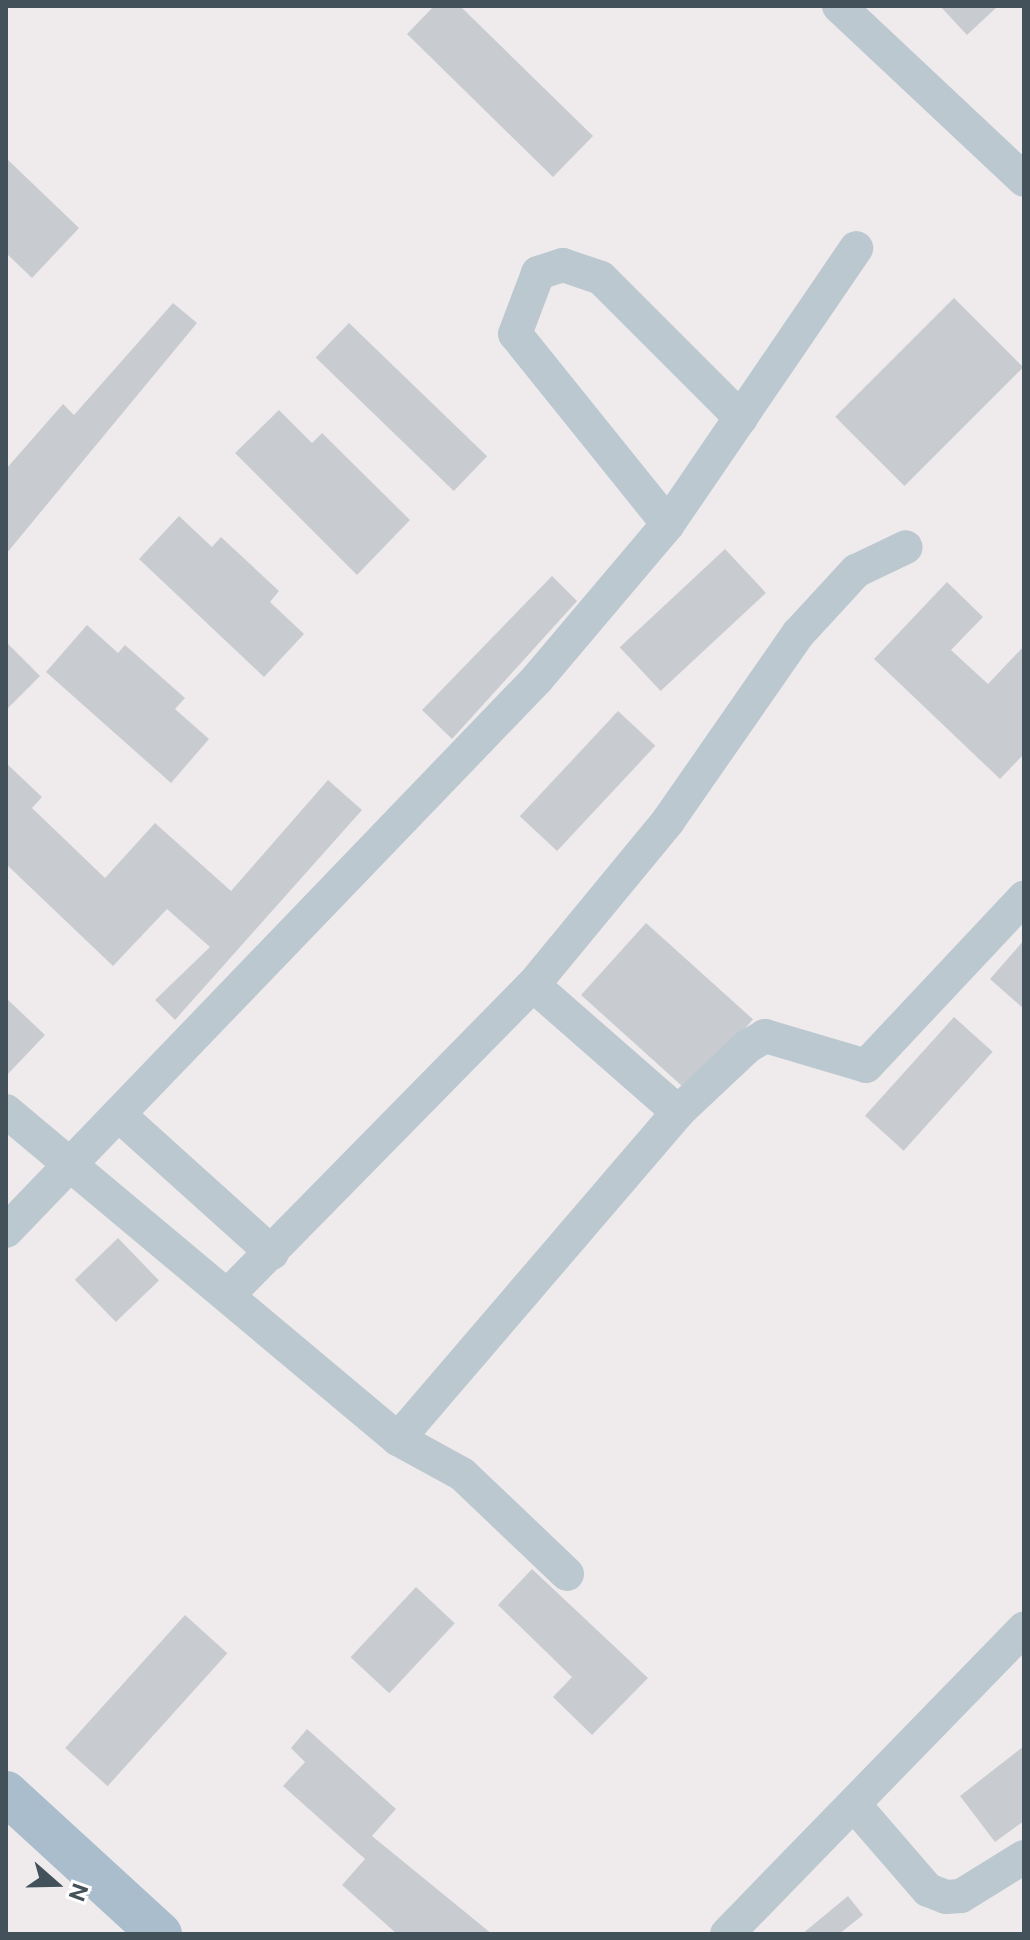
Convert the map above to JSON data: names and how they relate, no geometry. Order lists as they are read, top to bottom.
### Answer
{
  "north": "right"
}
